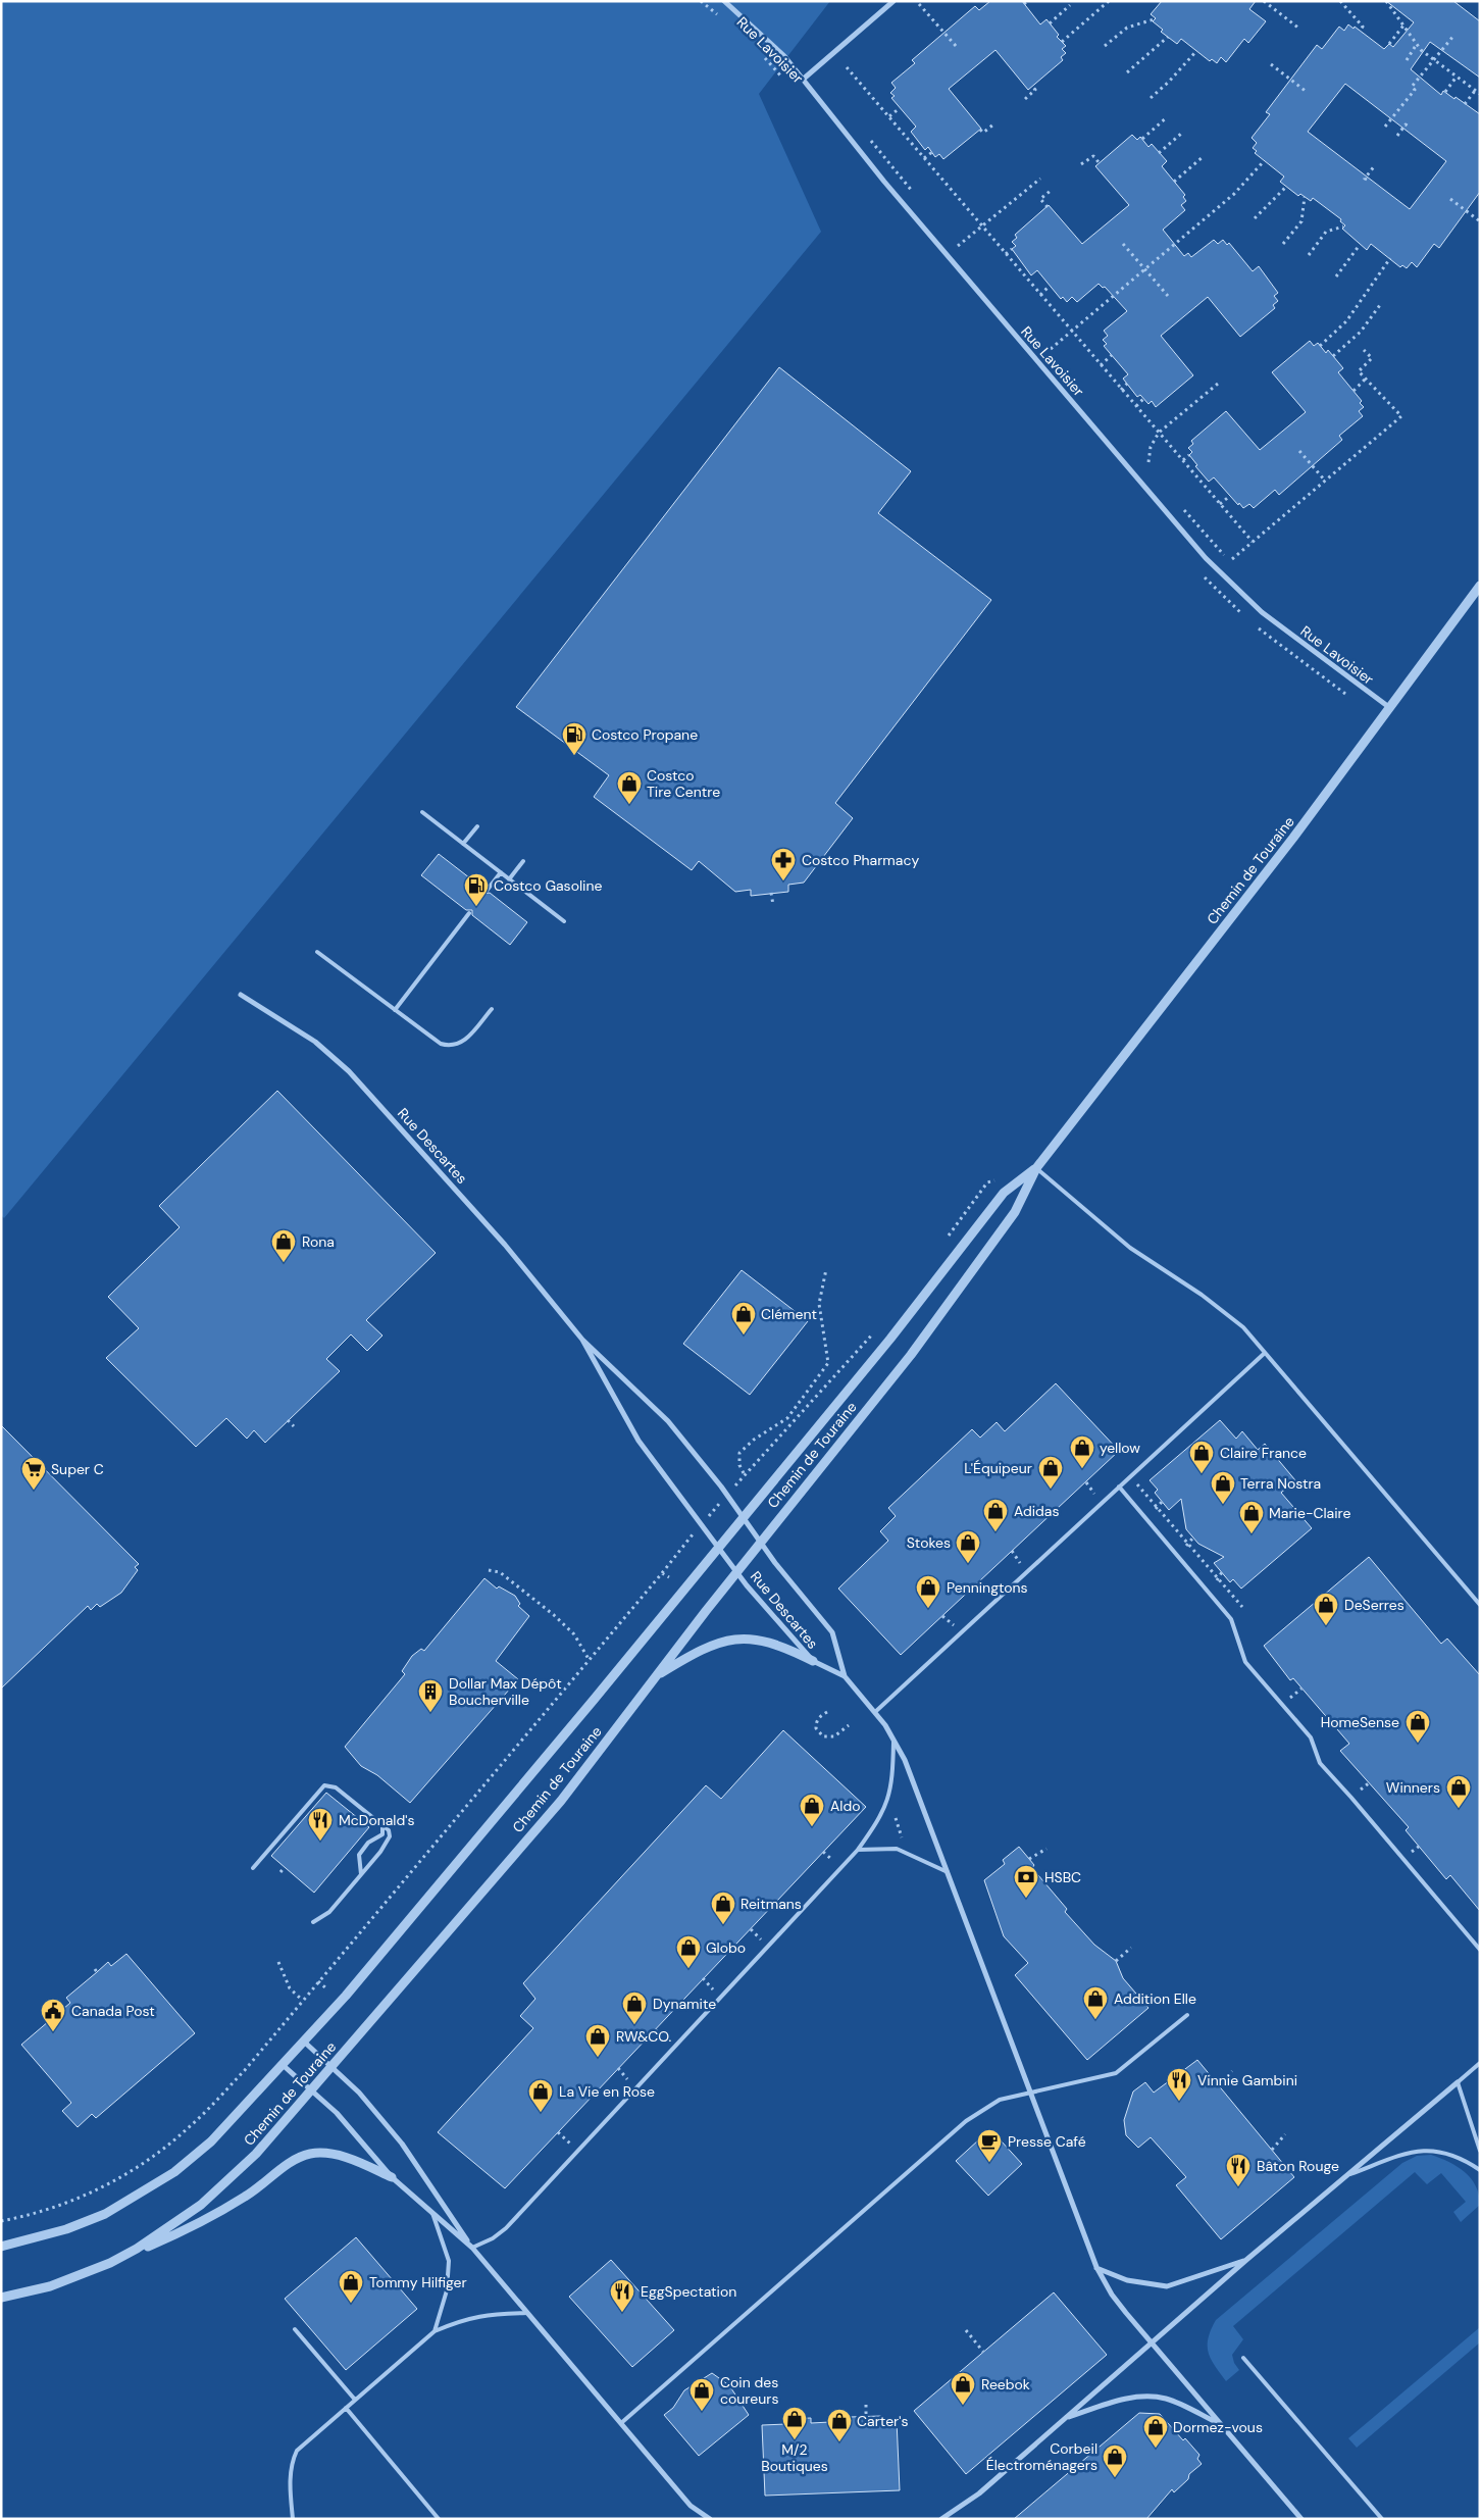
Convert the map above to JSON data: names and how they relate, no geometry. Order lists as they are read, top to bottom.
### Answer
{
  "streets": {
    "street": ["Rue Lavoisier", "Chemin de Touraine", "Rue Descartes"]
  },
  "crossings": [
    ["Rue Lavoisier", "Chemin de Touraine"],
    ["Chemin de Touraine", "Rue Descartes"]
  ],
  "places": {
    "fuel station": ["Costco Propane", "Costco Gasoline"],
    "shop": [
      "Costco Tire Centre",
      "Rona",
      "Clément",
      "yellow",
      "Claire France",
      "L'Équipeur",
      "Terra Nostra",
      "Adidas",
      "Marie-Claire",
      "Stokes",
      "Penningtons",
      "DeSerres",
      "HomeSense",
      "Winners",
      "Aldo",
      "Reitmans",
      "Globo",
      "Addition Elle",
      "Dynamite",
      "RW&CO.",
      "La Vie en Rose",
      "Tommy Hilfiger",
      "Reebok",
      "Coin des coureurs",
      "M/2 Boutiques",
      "Carter's",
      "Dormez-vous",
      "Corbeil Électroménagers"
    ],
    "pharmacy": ["Costco Pharmacy"],
    "supermarket": ["Super C"],
    "building": ["Dollar Max Dépôt Boucherville"],
    "restaurant": [
      "McDonald's",
      "Vinnie Gambini",
      "Bâton Rouge",
      "EggSpectation"
    ],
    "bank": ["HSBC"],
    "public building": ["Canada Post"],
    "cafe": ["Presse Café"]
  }
}
